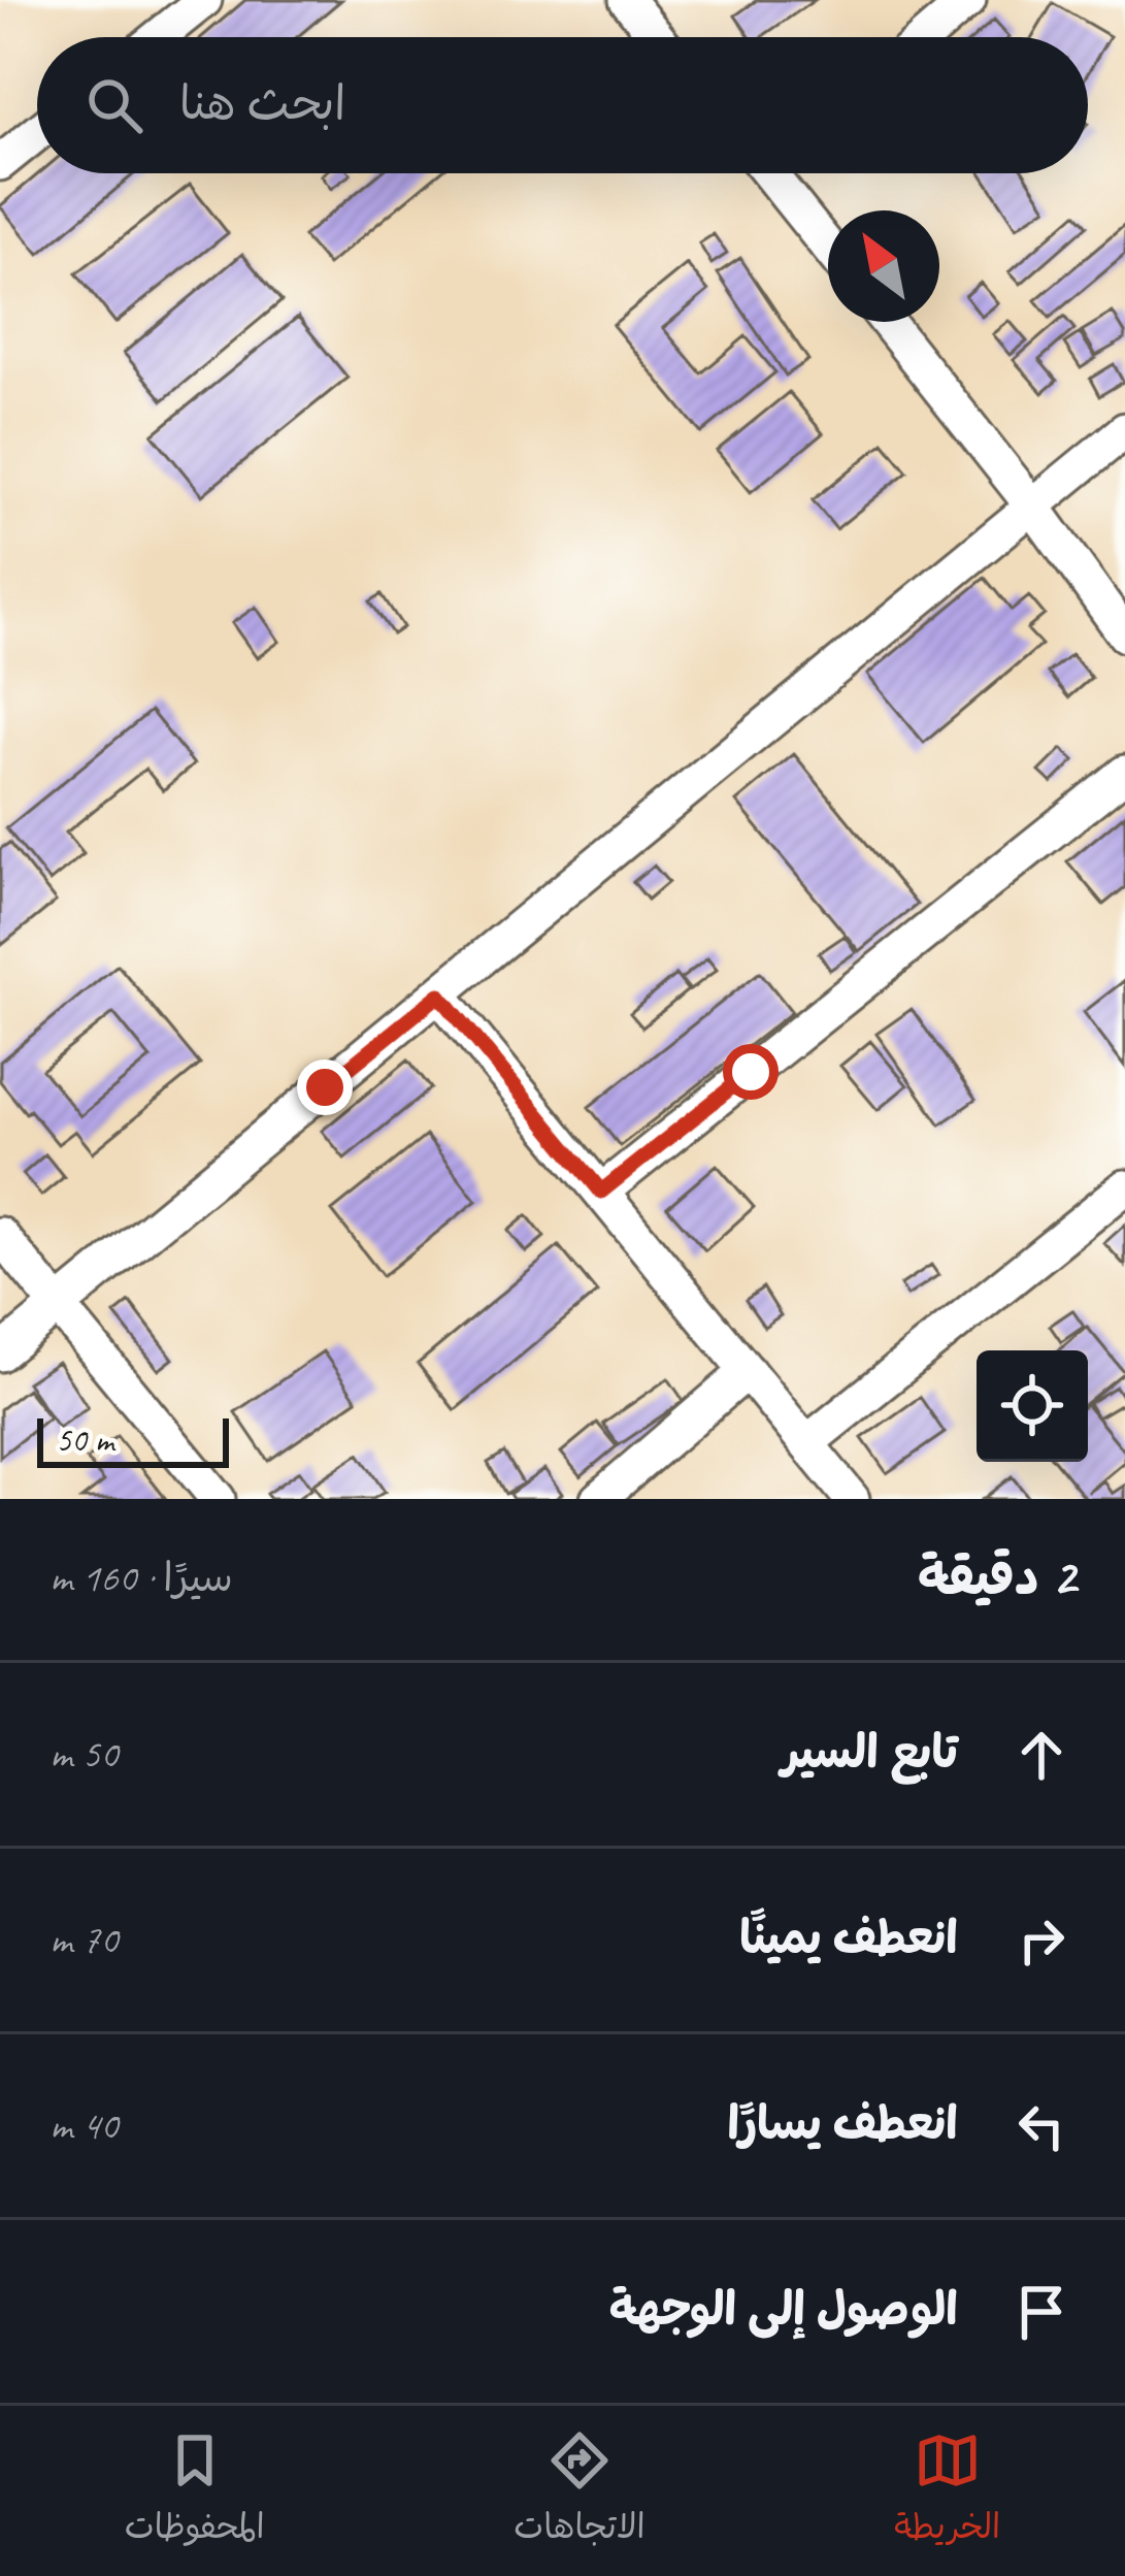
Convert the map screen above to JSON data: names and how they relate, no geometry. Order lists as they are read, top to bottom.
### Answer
{
  "scale_bar": "50 m",
  "north": "top left",
  "page": {
    "search": "ابحث هنا",
    "scale": "50 m",
    "heading": ["2 دقيقة", "سيرًا · 160 m"],
    "list": [
      ["تابع السير", "50 m"],
      ["انعطف يمينًا", "70 m"],
      ["انعطف يسارًا", "40 m"],
      "الوصول إلى الوجهة"
    ],
    "nav": ["الخريطة", "الاتجاهات", "المحفوظات"]
  }
}
